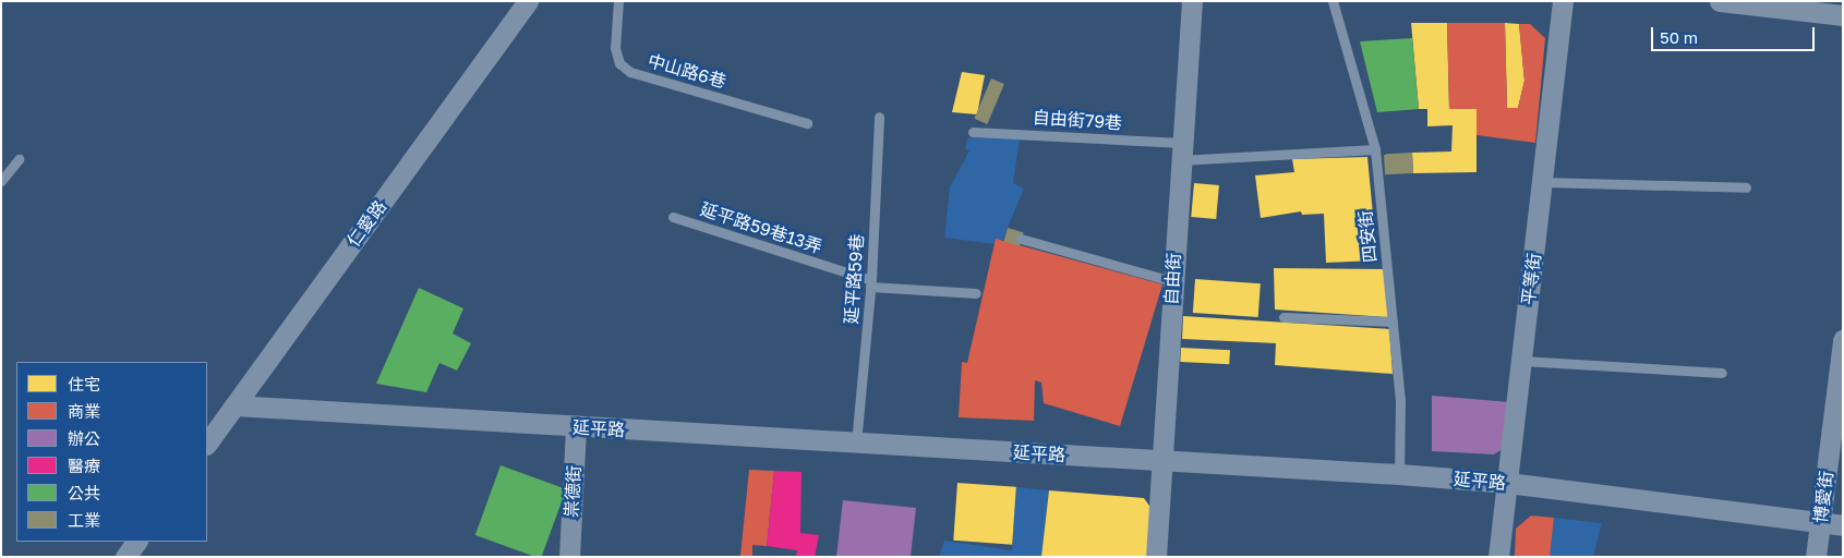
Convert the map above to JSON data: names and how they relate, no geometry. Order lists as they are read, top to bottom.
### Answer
{
  "streets": {
    "street": [
      "仁愛路",
      "自由街",
      "平等街",
      "延平路",
      "祟德街",
      "博愛街"
    ],
    "lane": [
      "中山路6巷",
      "自由街79巷",
      "延平路59巷13弄",
      "四安街",
      "延平路59巷"
    ]
  },
  "crossings": [
    ["自由街79巷", "四安街"],
    ["自由街79巷", "自由街"],
    ["仁愛路", "延平路"],
    ["延平路59巷13弄", "延平路59巷"],
    ["四安街", "延平路"],
    ["延平路59巷", "延平路"],
    ["自由街", "延平路"],
    ["平等街", "延平路"],
    ["延平路", "祟德街"],
    ["延平路", "博愛街"]
  ],
  "legend": [
    "住宅",
    "商業",
    "辦公",
    "醫療",
    "公共",
    "工業"
  ],
  "scale_bar": "50 m"
}
